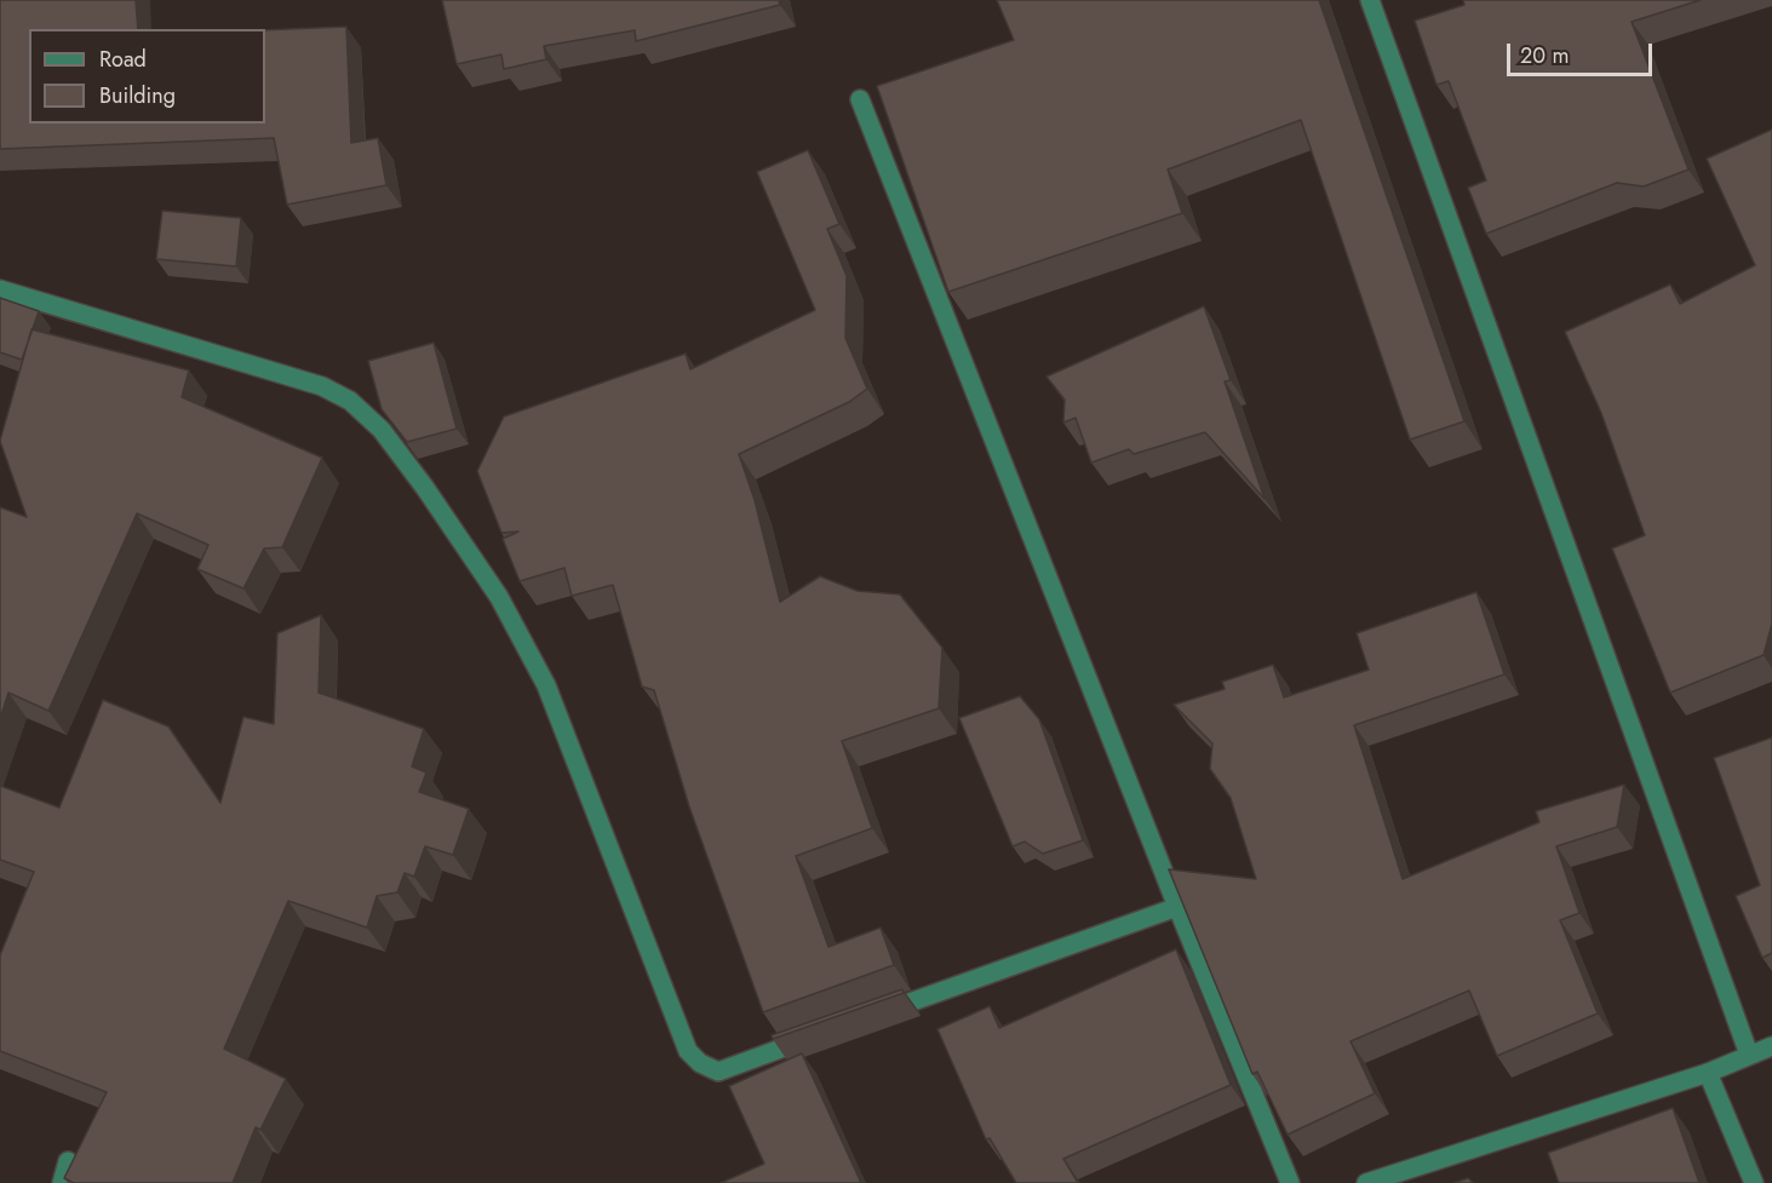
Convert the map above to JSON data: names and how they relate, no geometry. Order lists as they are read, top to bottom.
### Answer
{
  "legend": ["Road", "Building"],
  "scale_bar": "20 m"
}
